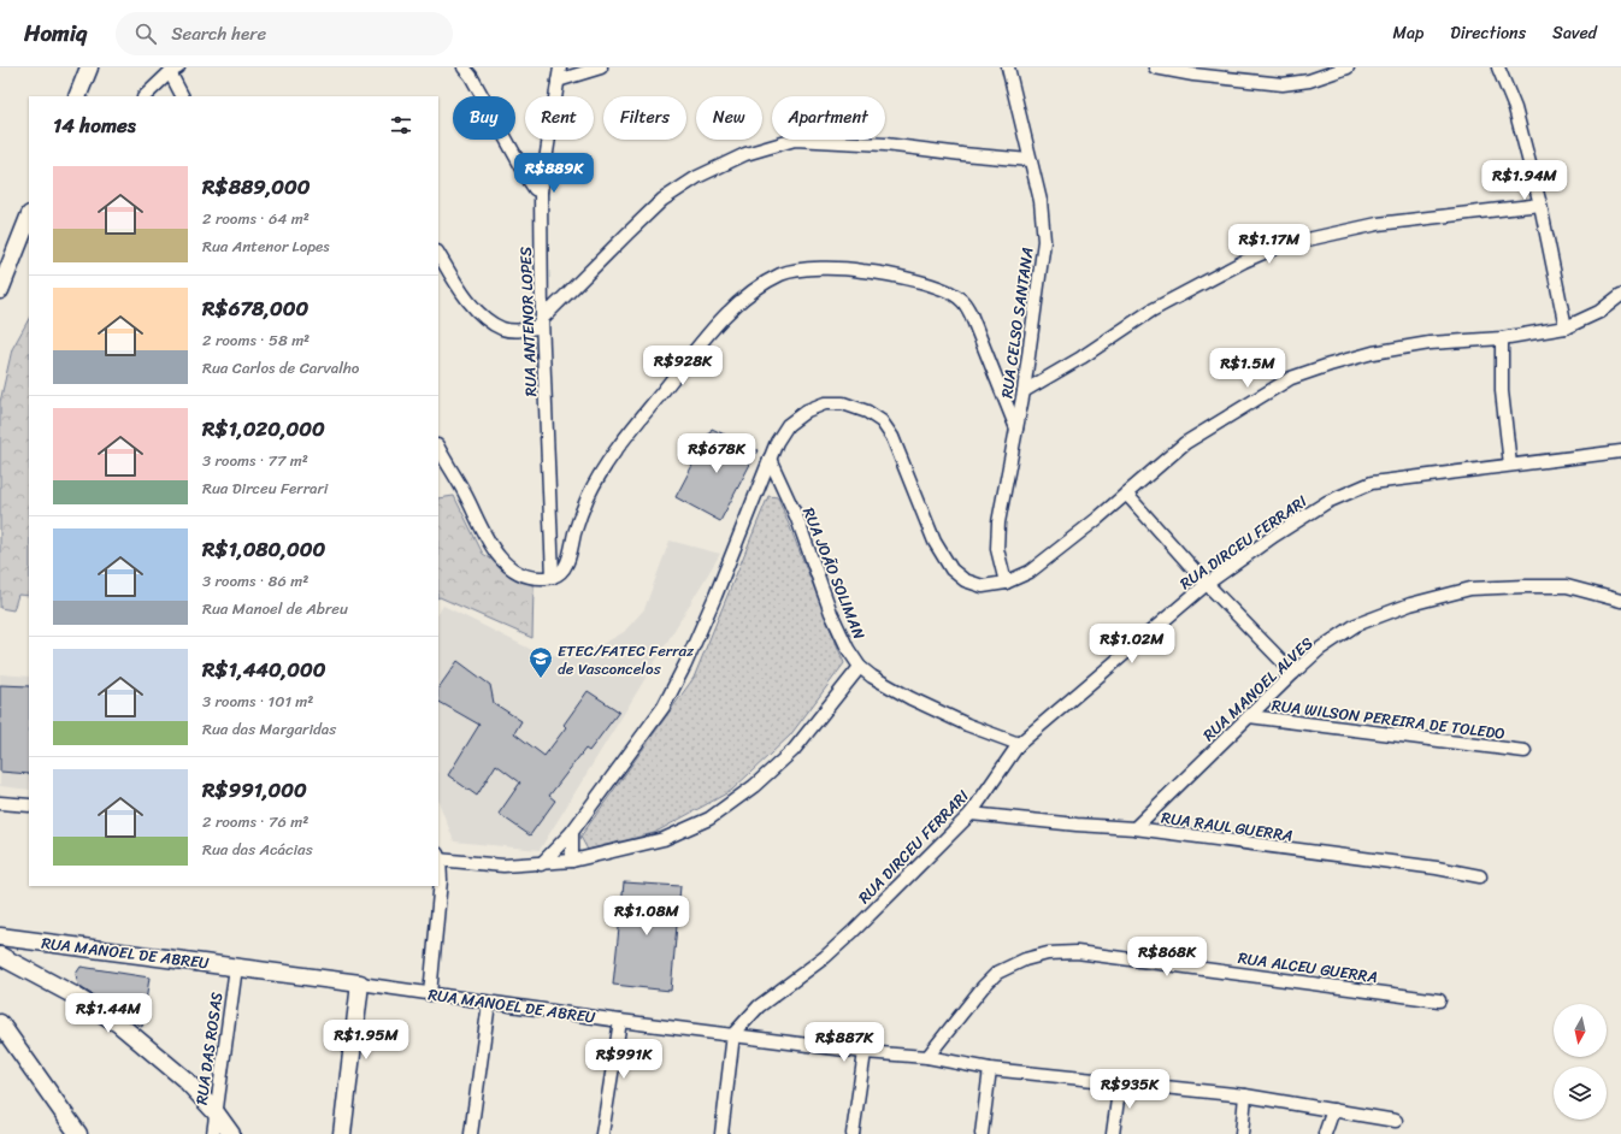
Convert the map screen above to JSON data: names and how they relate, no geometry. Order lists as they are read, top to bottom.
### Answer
{
  "streets": {
    "street": [
      "RUA ANTENOR LOPES",
      "RUA CELSO SANTANA",
      "RUA DIRCEU FERRARI",
      "RUA JOÃO SOLIMAN",
      "RUA MANOEL ALVES",
      "RUA WILSON PEREIRA DE TOLEDO",
      "RUA RAUL GUERRA",
      "RUA MANOEL DE ABREU",
      "RUA ALCEU GUERRA",
      "RUA DAS ROSAS"
    ]
  },
  "crossings": [
    ["RUA DIRCEU FERRARI", "RUA JOÃO SOLIMAN"],
    ["RUA DIRCEU FERRARI", "RUA RAUL GUERRA"],
    ["RUA DIRCEU FERRARI", "RUA MANOEL DE ABREU"],
    ["RUA MANOEL ALVES", "RUA WILSON PEREIRA DE TOLEDO"],
    ["RUA MANOEL ALVES", "RUA RAUL GUERRA"],
    ["RUA MANOEL DE ABREU", "RUA ALCEU GUERRA"],
    ["RUA MANOEL DE ABREU", "RUA DAS ROSAS"]
  ],
  "places": {
    "school or university": ["ETEC/FATEC Ferraz de Vasconcelos"]
  },
  "north": "bottom",
  "page": {
    "header": "Homiq",
    "search": "Search here",
    "nav": ["Map", "Directions", "Saved"],
    "chip": [
      "Buy",
      "Rent",
      "Filters",
      "New",
      "Apartment"
    ],
    "heading": "14 homes",
    "price": [
      "R$889K",
      "R$1.94M",
      "R$1.17M",
      "R$928K",
      "R$1.5M",
      "R$678K",
      "R$1.02M",
      "R$1.08M",
      "R$868K",
      "R$1.44M",
      "R$1.95M",
      "R$887K",
      "R$991K",
      "R$935K"
    ],
    "list": [
      {
        "name": "R$889,000",
        "note": "2 rooms · 64 m² · Rua Antenor Lopes"
      },
      {
        "name": "R$678,000",
        "note": "2 rooms · 58 m² · Rua Carlos de Carvalho"
      },
      {
        "name": "R$1,020,000",
        "note": "3 rooms · 77 m² · Rua Dirceu Ferrari"
      },
      {
        "name": "R$1,080,000",
        "note": "3 rooms · 86 m² · Rua Manoel de Abreu"
      },
      {
        "name": "R$1,440,000",
        "note": "3 rooms · 101 m² · Rua das Margaridas"
      },
      {
        "name": "R$991,000",
        "note": "2 rooms · 76 m² · Rua das Acácias"
      }
    ]
  }
}
